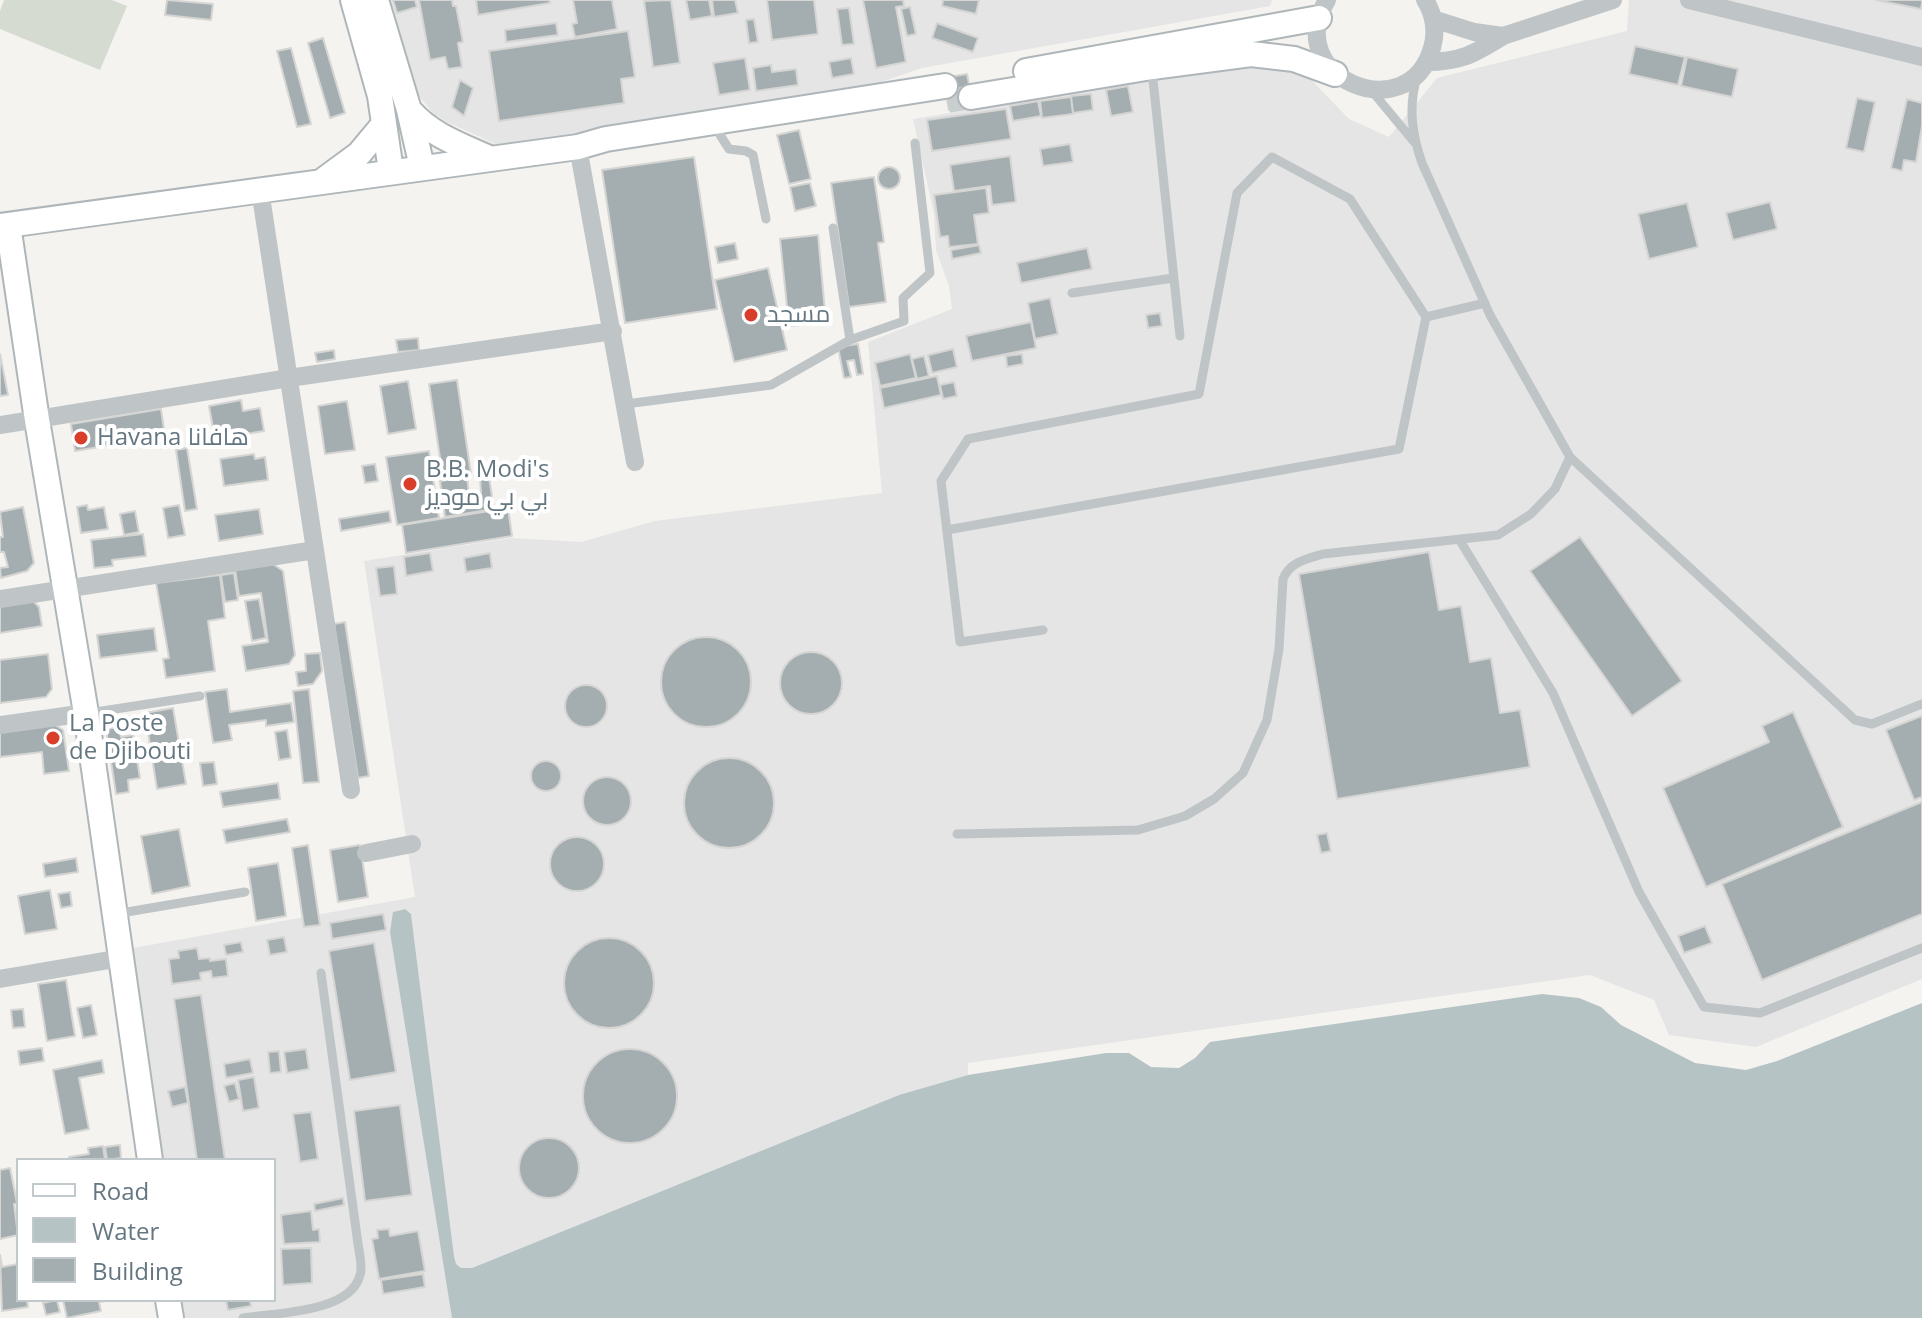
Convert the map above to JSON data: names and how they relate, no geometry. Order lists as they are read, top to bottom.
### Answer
{
  "places": [
    "مسجد",
    "Havana هافانا",
    "B.B. Modi's بي بي موديز",
    "La Poste de Djibouti"
  ],
  "legend": ["Road", "Water", "Building"]
}
